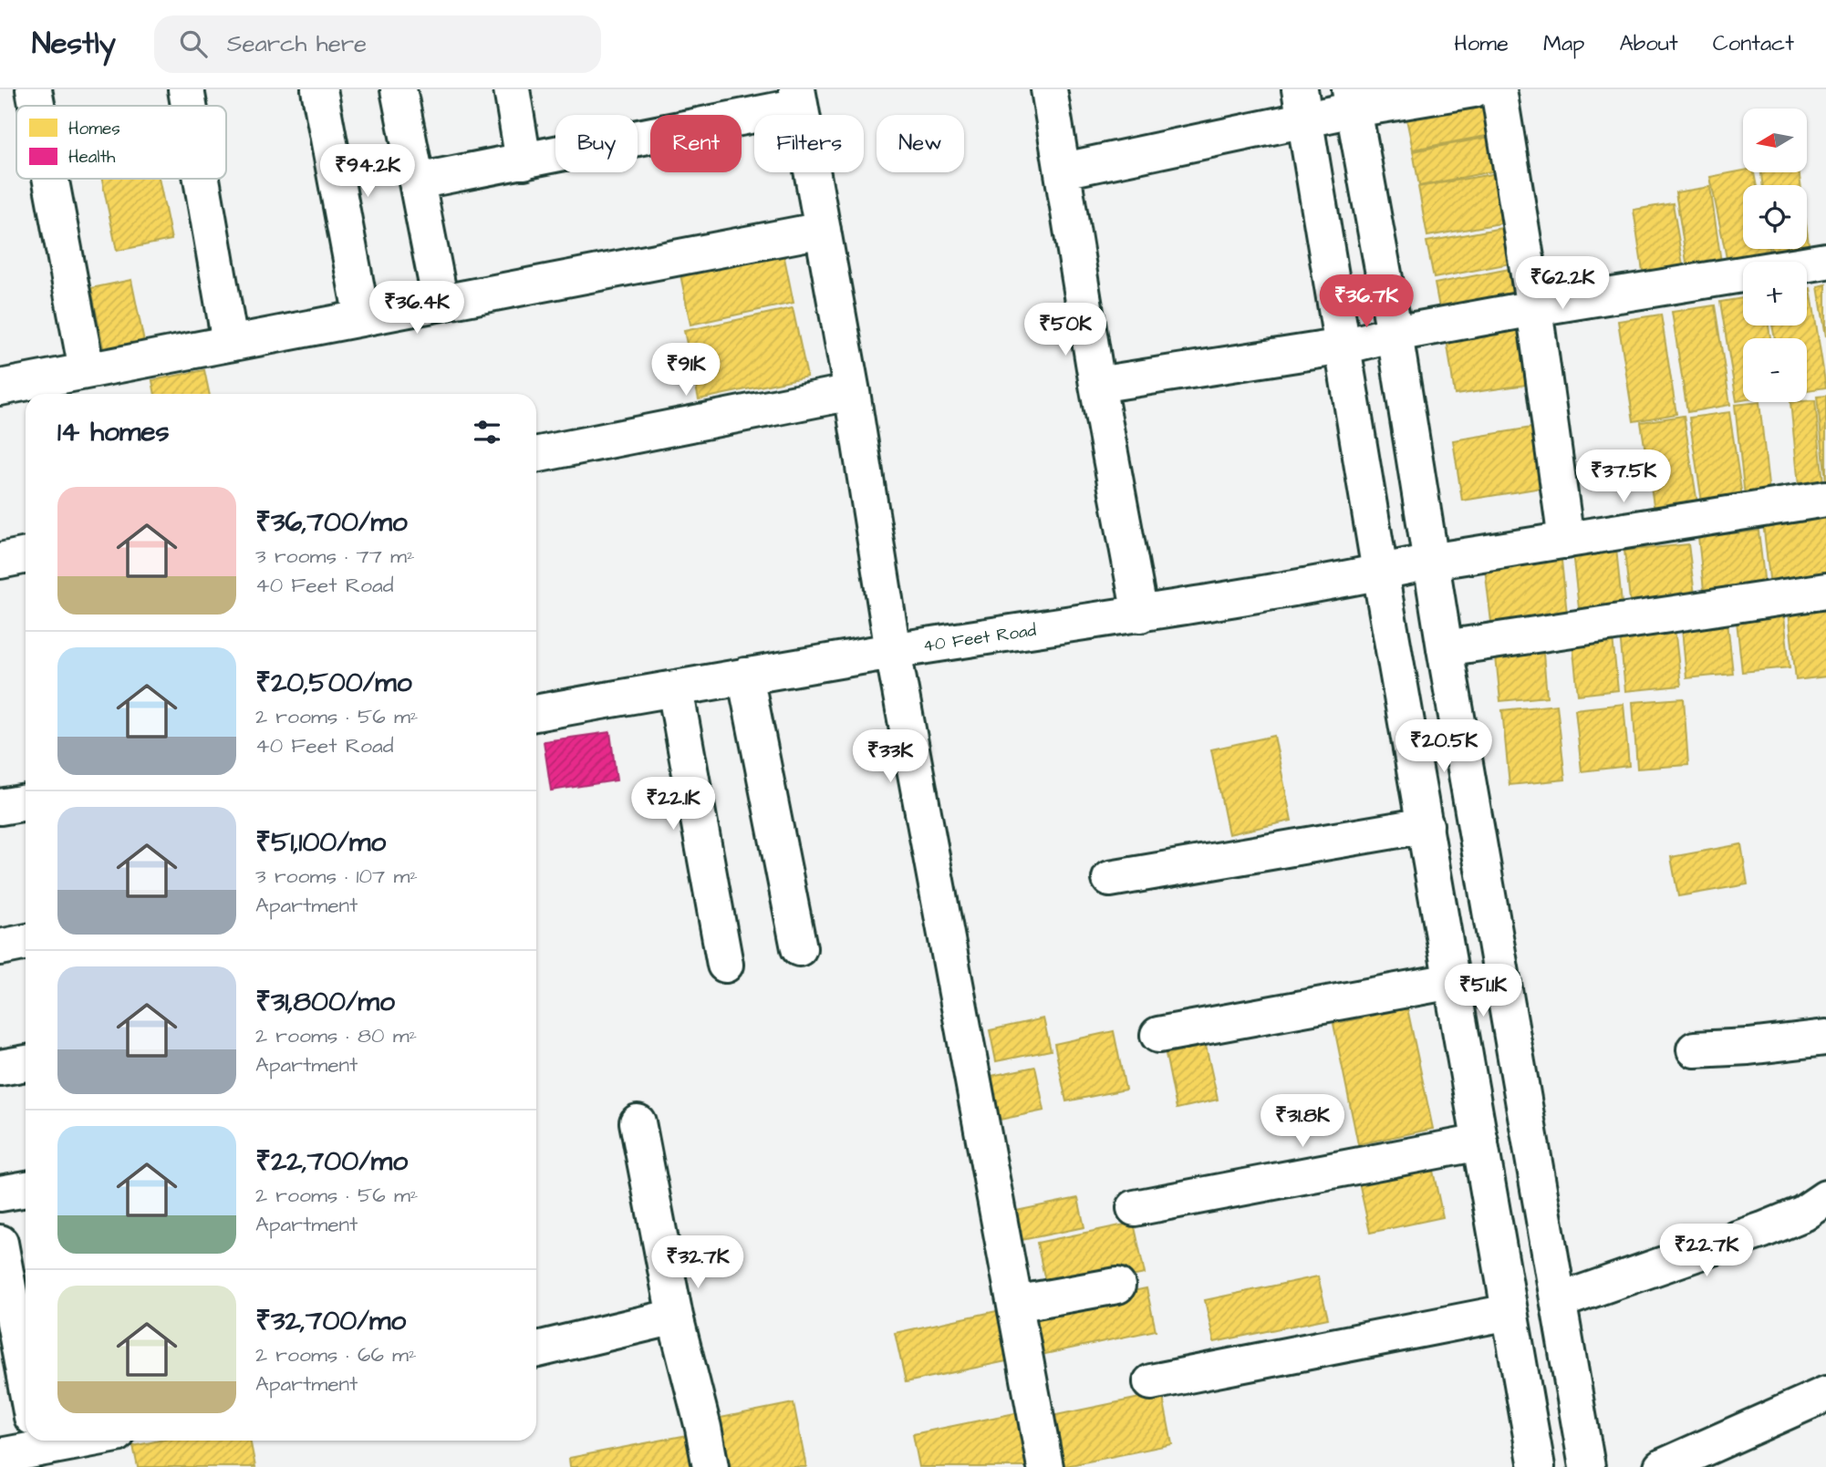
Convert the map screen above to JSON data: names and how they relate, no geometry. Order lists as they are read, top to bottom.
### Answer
{
  "streets": {
    "street": ["40 Feet Road"]
  },
  "legend": ["Homes", "Health"],
  "north": "left",
  "page": {
    "header": "Nestly",
    "search": "Search here",
    "nav": [
      "Home",
      "Map",
      "About",
      "Contact"
    ],
    "map_buttons": ["+", "−"],
    "chip": [
      "Buy",
      "Rent",
      "Filters",
      "New"
    ],
    "price": [
      "₹94.2K",
      "₹62.2K",
      "₹36.7K",
      "₹36.4K",
      "₹50K",
      "₹91K",
      "₹37.5K",
      "₹20.5K",
      "₹33K",
      "₹22.1K",
      "₹51.1K",
      "₹31.8K",
      "₹22.7K",
      "₹32.7K"
    ],
    "heading": "14 homes",
    "list": [
      {
        "name": "₹36,700/mo",
        "note": "3 rooms · 77 m² · 40 Feet Road"
      },
      {
        "name": "₹20,500/mo",
        "note": "2 rooms · 56 m² · 40 Feet Road"
      },
      {
        "name": "₹51,100/mo",
        "note": "3 rooms · 107 m² · Apartment"
      },
      {
        "name": "₹31,800/mo",
        "note": "2 rooms · 80 m² · Apartment"
      },
      {
        "name": "₹22,700/mo",
        "note": "2 rooms · 56 m² · Apartment"
      },
      {
        "name": "₹32,700/mo",
        "note": "2 rooms · 66 m² · Apartment"
      }
    ]
  }
}
